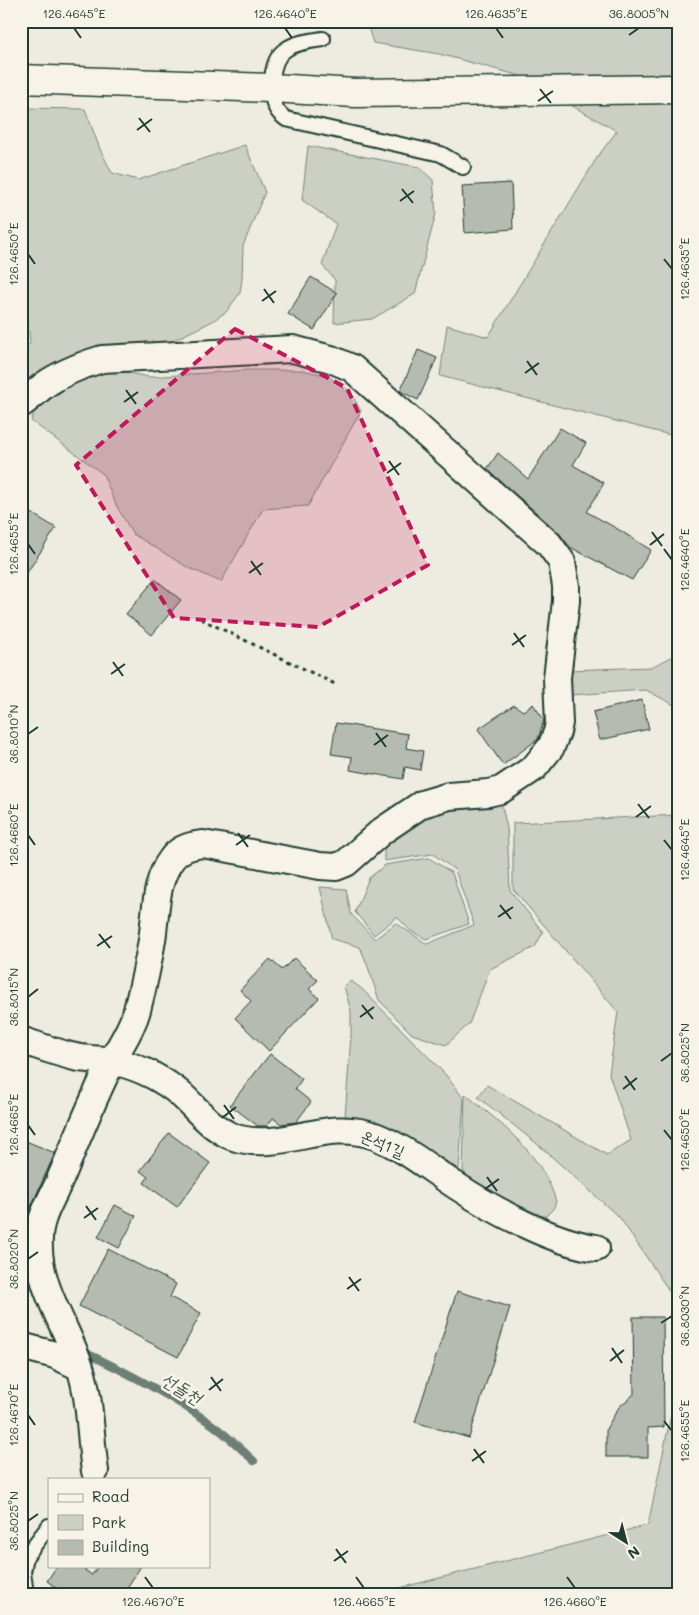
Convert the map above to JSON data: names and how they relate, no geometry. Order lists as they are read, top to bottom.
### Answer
{
  "streets": {
    "street": ["온석1길"]
  },
  "water": ["선돌천"],
  "legend": ["Road", "Park", "Building"],
  "north": "bottom right",
  "coordinates": [
    "126.4645°E",
    "126.4640°E",
    "126.4635°E",
    "36.8005°N",
    "126.4650°E",
    "126.4655°E",
    "36.8010°N",
    "126.4660°E",
    "36.8015°N",
    "36.8025°N",
    "126.4665°E",
    "36.8020°N",
    "36.8030°N",
    "126.4670°E"
  ]
}
